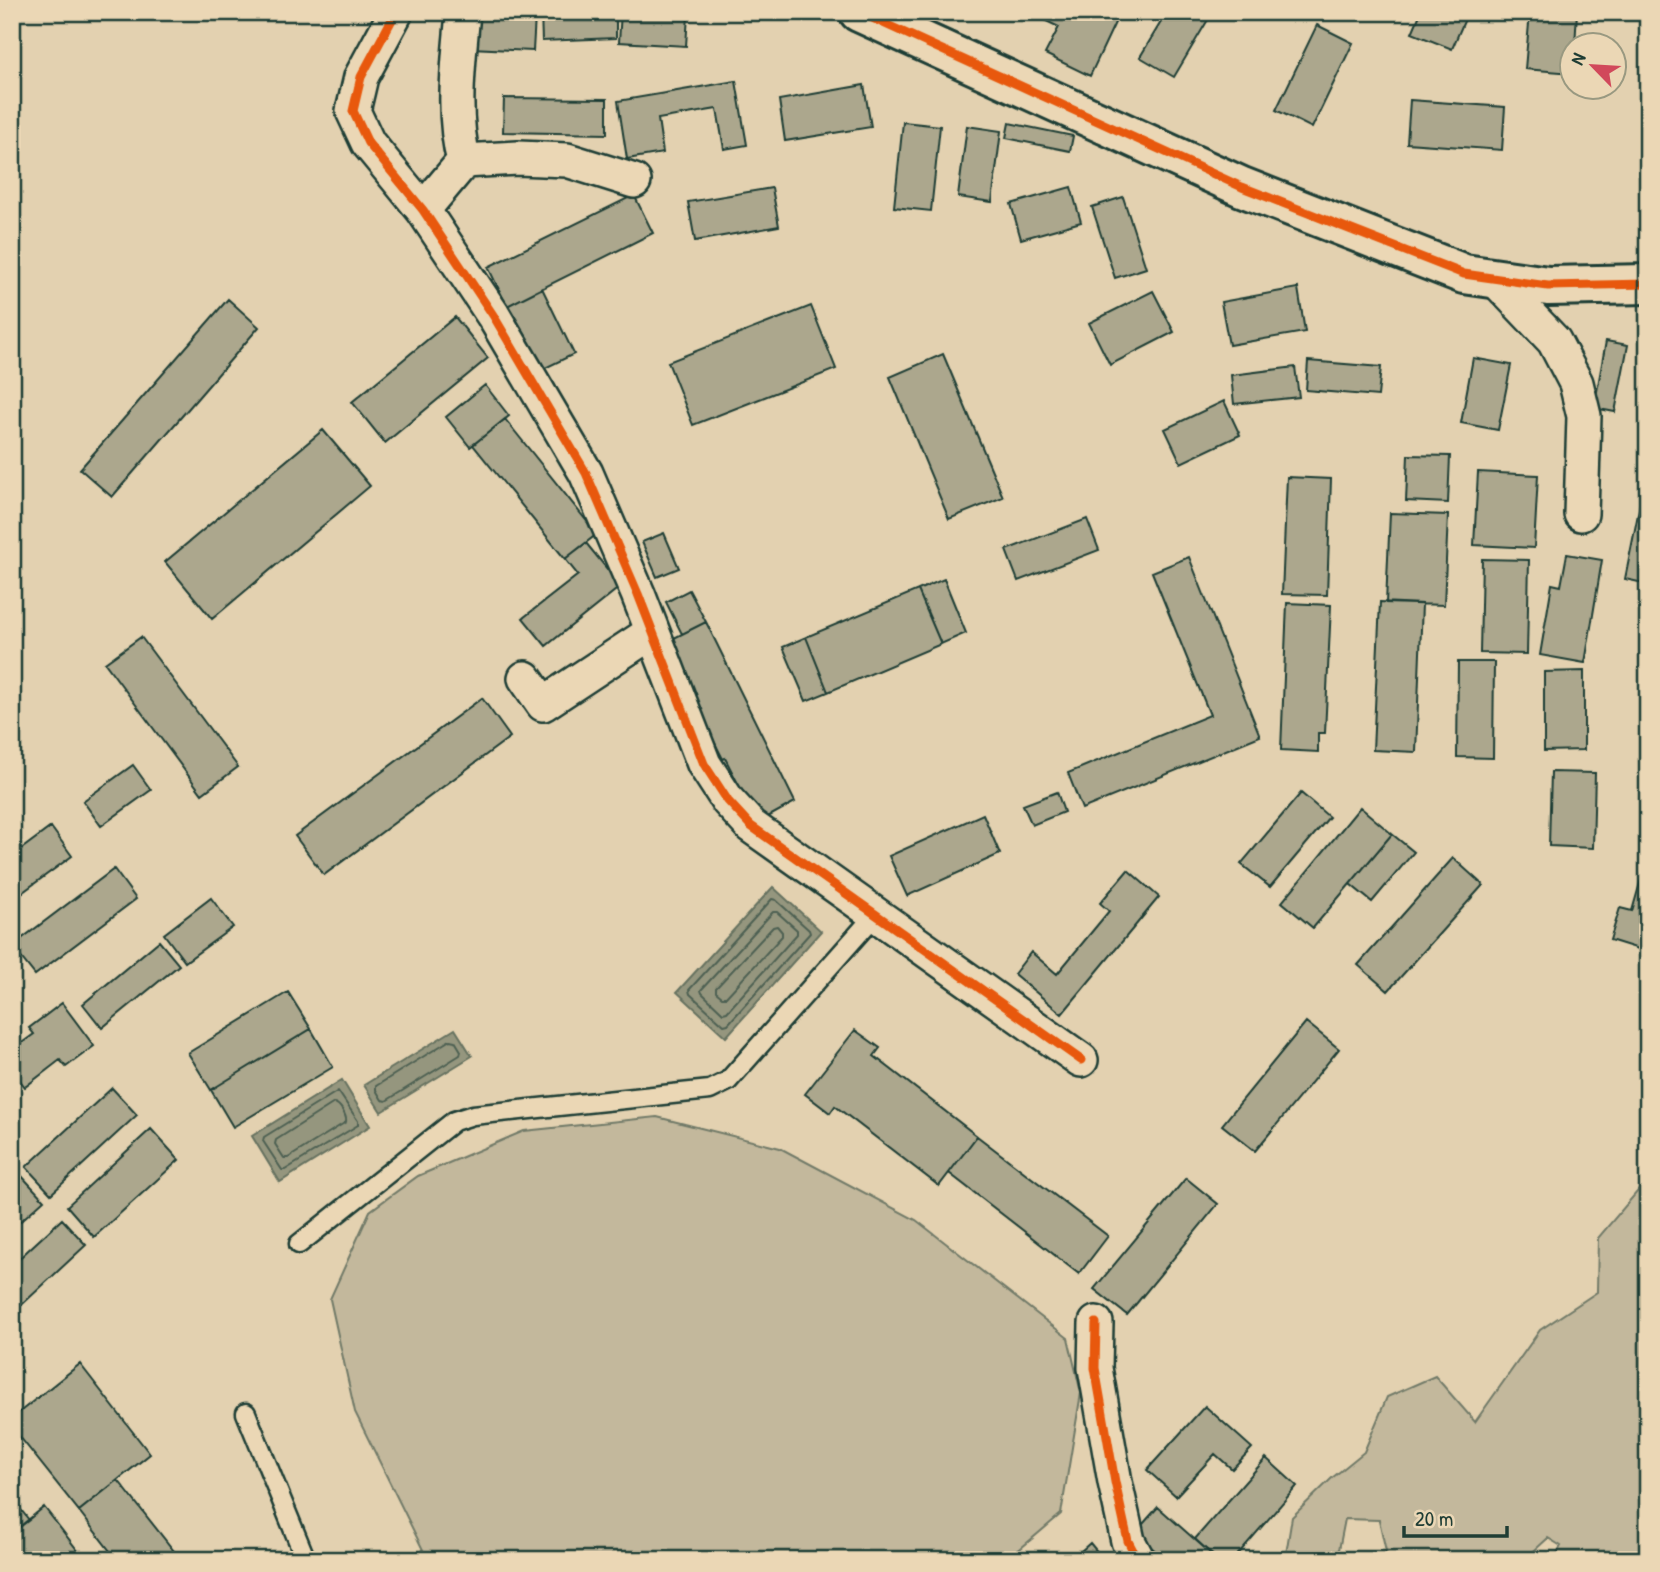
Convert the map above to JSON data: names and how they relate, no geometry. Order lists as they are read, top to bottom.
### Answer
{
  "scale_bar": "20 m",
  "north": "top left"
}
